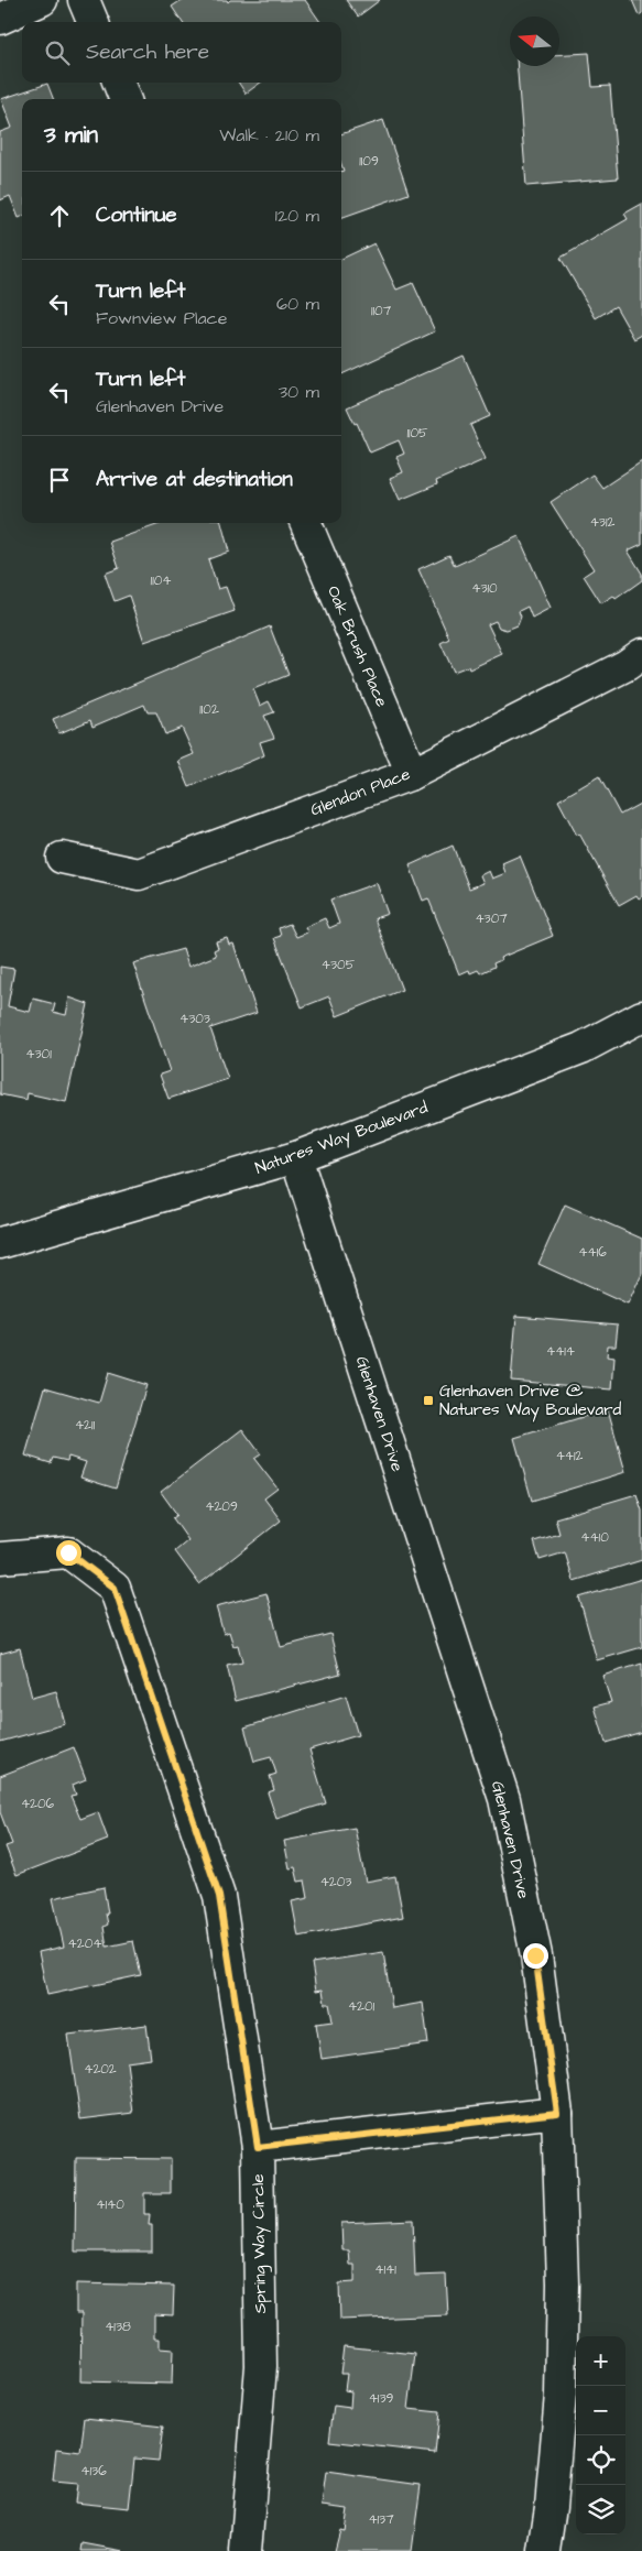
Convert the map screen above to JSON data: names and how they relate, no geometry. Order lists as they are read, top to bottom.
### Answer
{
  "streets": {
    "street": [
      "Oak Brush Place",
      "Glendon Place",
      "Natures Way Boulevard",
      "Glenhaven Drive",
      "Spring Way Circle"
    ]
  },
  "crossings": [
    ["Oak Brush Place", "Glendon Place"],
    ["Natures Way Boulevard", "Glenhaven Drive"]
  ],
  "places": {
    "transit": ["Glenhaven Drive @ Natures Way Boulevard"]
  },
  "house_numbers": [
    "1109",
    "1107",
    "1105",
    "4312",
    "1104",
    "4310",
    "1102",
    "4307",
    "4305",
    "4303",
    "4301",
    "4416",
    "4414",
    "4211",
    "4412",
    "4209",
    "4410",
    "4206",
    "4203",
    "4204",
    "4201",
    "4202",
    "4140",
    "4141",
    "4138",
    "4139",
    "4136",
    "4137"
  ],
  "north": "left",
  "page": {
    "search": "Search here",
    "heading": ["3 min", "Walk · 210 m"],
    "list": [
      ["Continue", "120 m"],
      ["Turn left", "Fownview Place", "60 m"],
      ["Turn left", "Glenhaven Drive", "30 m"],
      "Arrive at destination"
    ],
    "map_buttons": ["+", "−"]
  }
}
